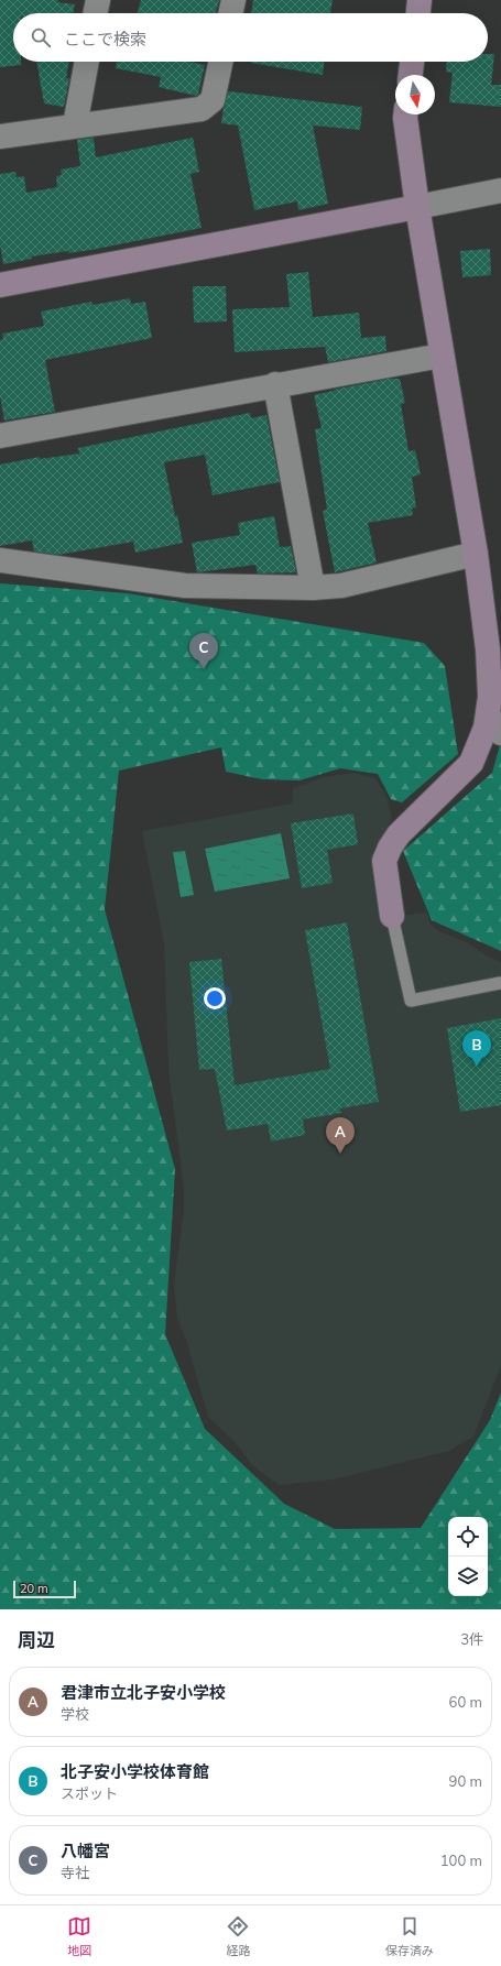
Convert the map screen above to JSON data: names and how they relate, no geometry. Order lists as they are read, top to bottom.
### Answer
{
  "scale_bar": "20 m",
  "north": "bottom",
  "page": {
    "search": "ここで検索",
    "pins": ["C", "B", "A"],
    "scale": "20 m",
    "heading": ["周辺", "3件"],
    "list": [
      {
        "mark": "A",
        "name": "君津市立北子安小学校",
        "note": "学校",
        "value": "60 m"
      },
      {
        "mark": "B",
        "name": "北子安小学校体育館",
        "note": "スポット",
        "value": "90 m"
      },
      {
        "mark": "C",
        "name": "八幡宮",
        "note": "寺社",
        "value": "100 m"
      }
    ],
    "nav": ["地図", "経路", "保存済み"]
  }
}
